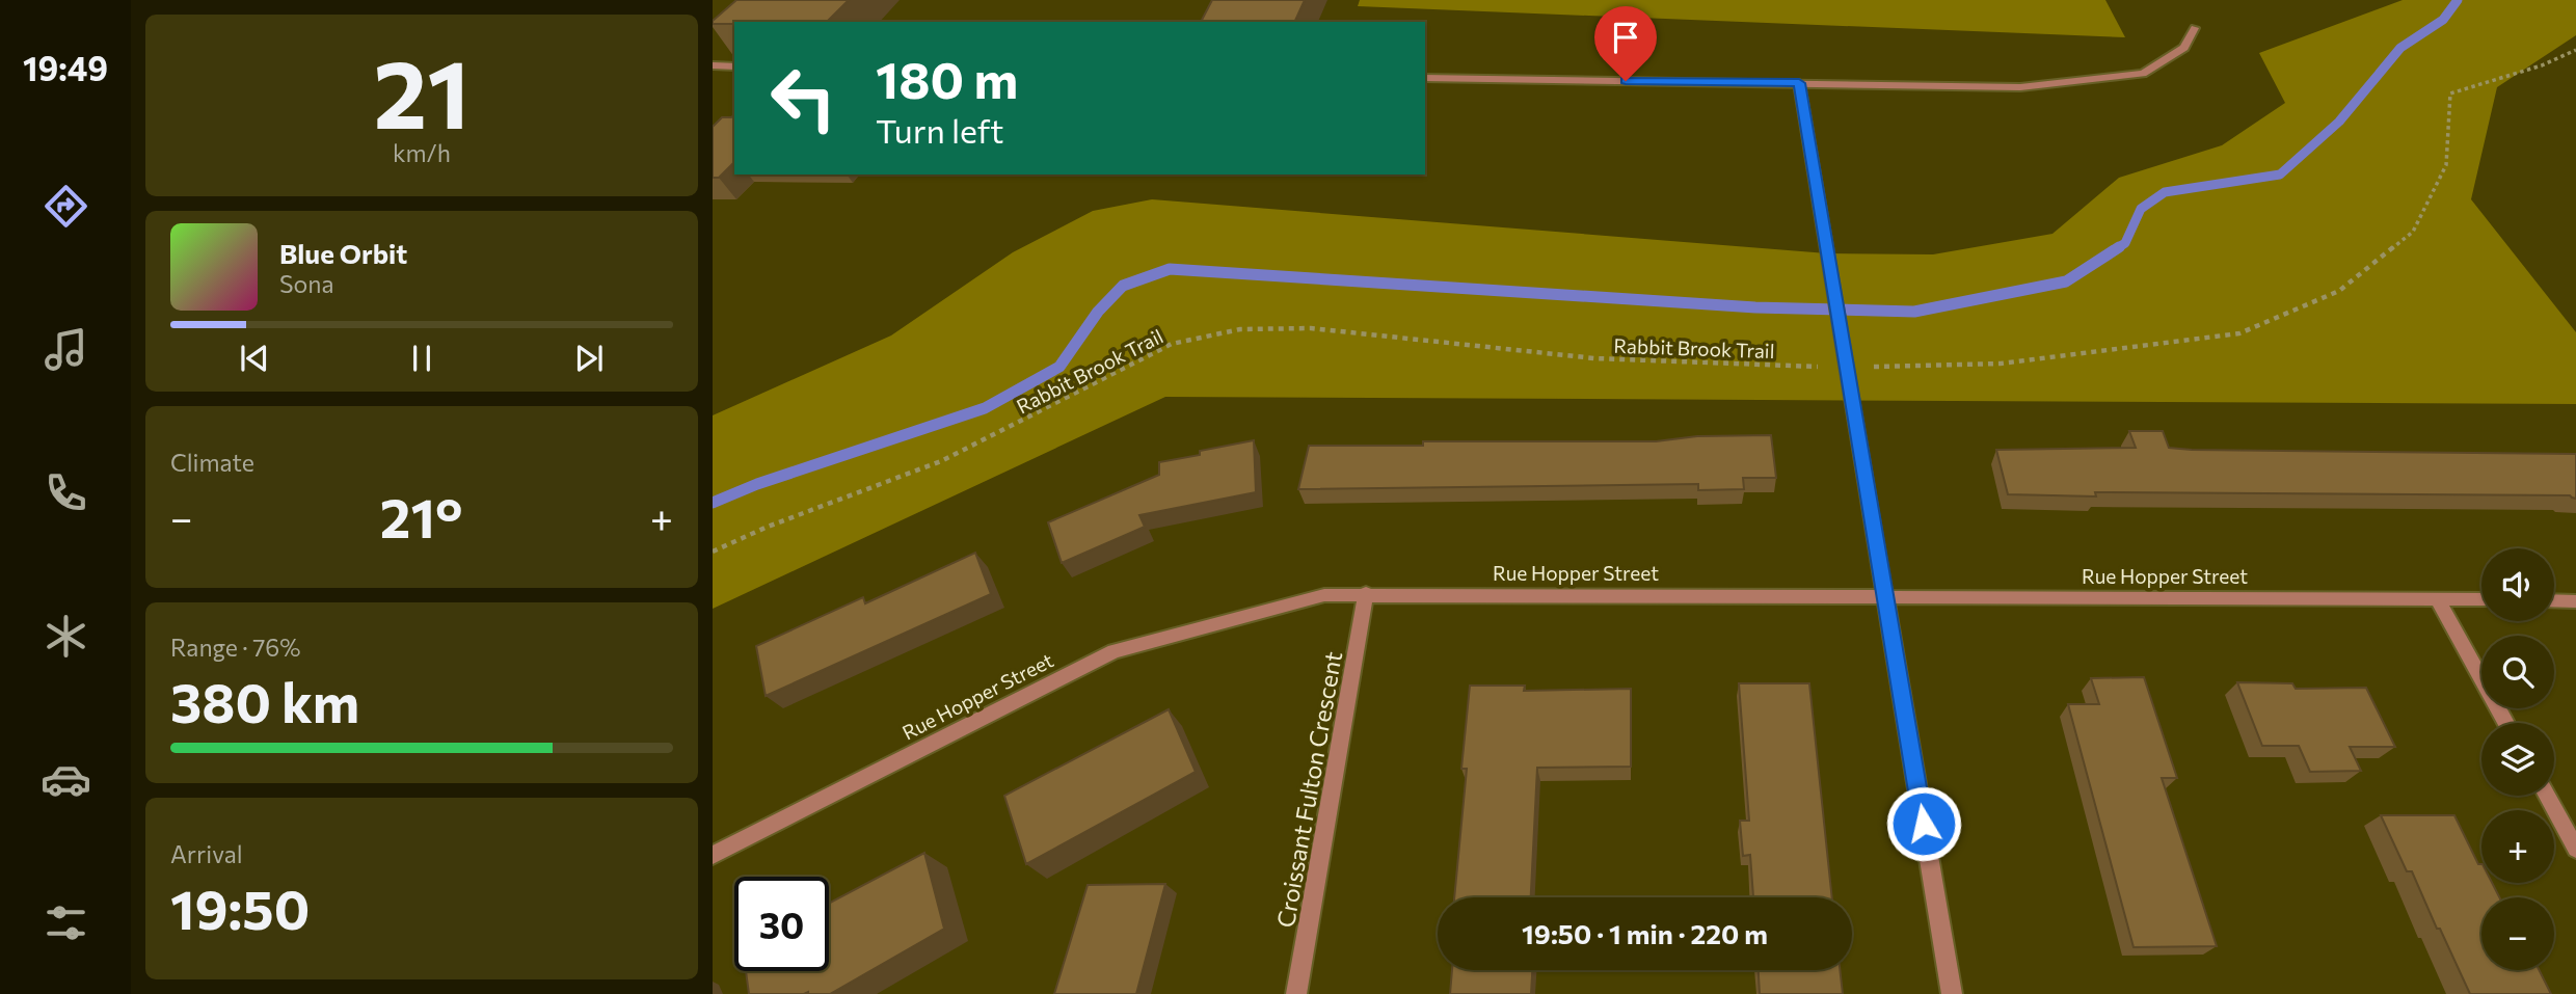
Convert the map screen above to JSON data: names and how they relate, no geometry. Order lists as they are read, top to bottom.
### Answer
{
  "streets": {
    "street": ["Rue Hopper Street", "Croissant Fulton Crescent"],
    "path": ["Rabbit Brook Trail"]
  },
  "crossings": [
    ["Rue Hopper Street", "Croissant Fulton Crescent"]
  ],
  "page": {
    "tabs": "19:49",
    "tile": [
      ["21", "km/h"],
      "Climate",
      ["Range · 76%", "380 km"],
      ["Arrival", "19:50"]
    ],
    "turn": ["180 m", "Turn left"],
    "song": ["Blue Orbit", "Sona"],
    "heat": ["−", "21°", "+"],
    "map_buttons": ["+", "−"],
    "limit": "30",
    "trip": "19:50 · 1 min · 220 m"
  }
}
